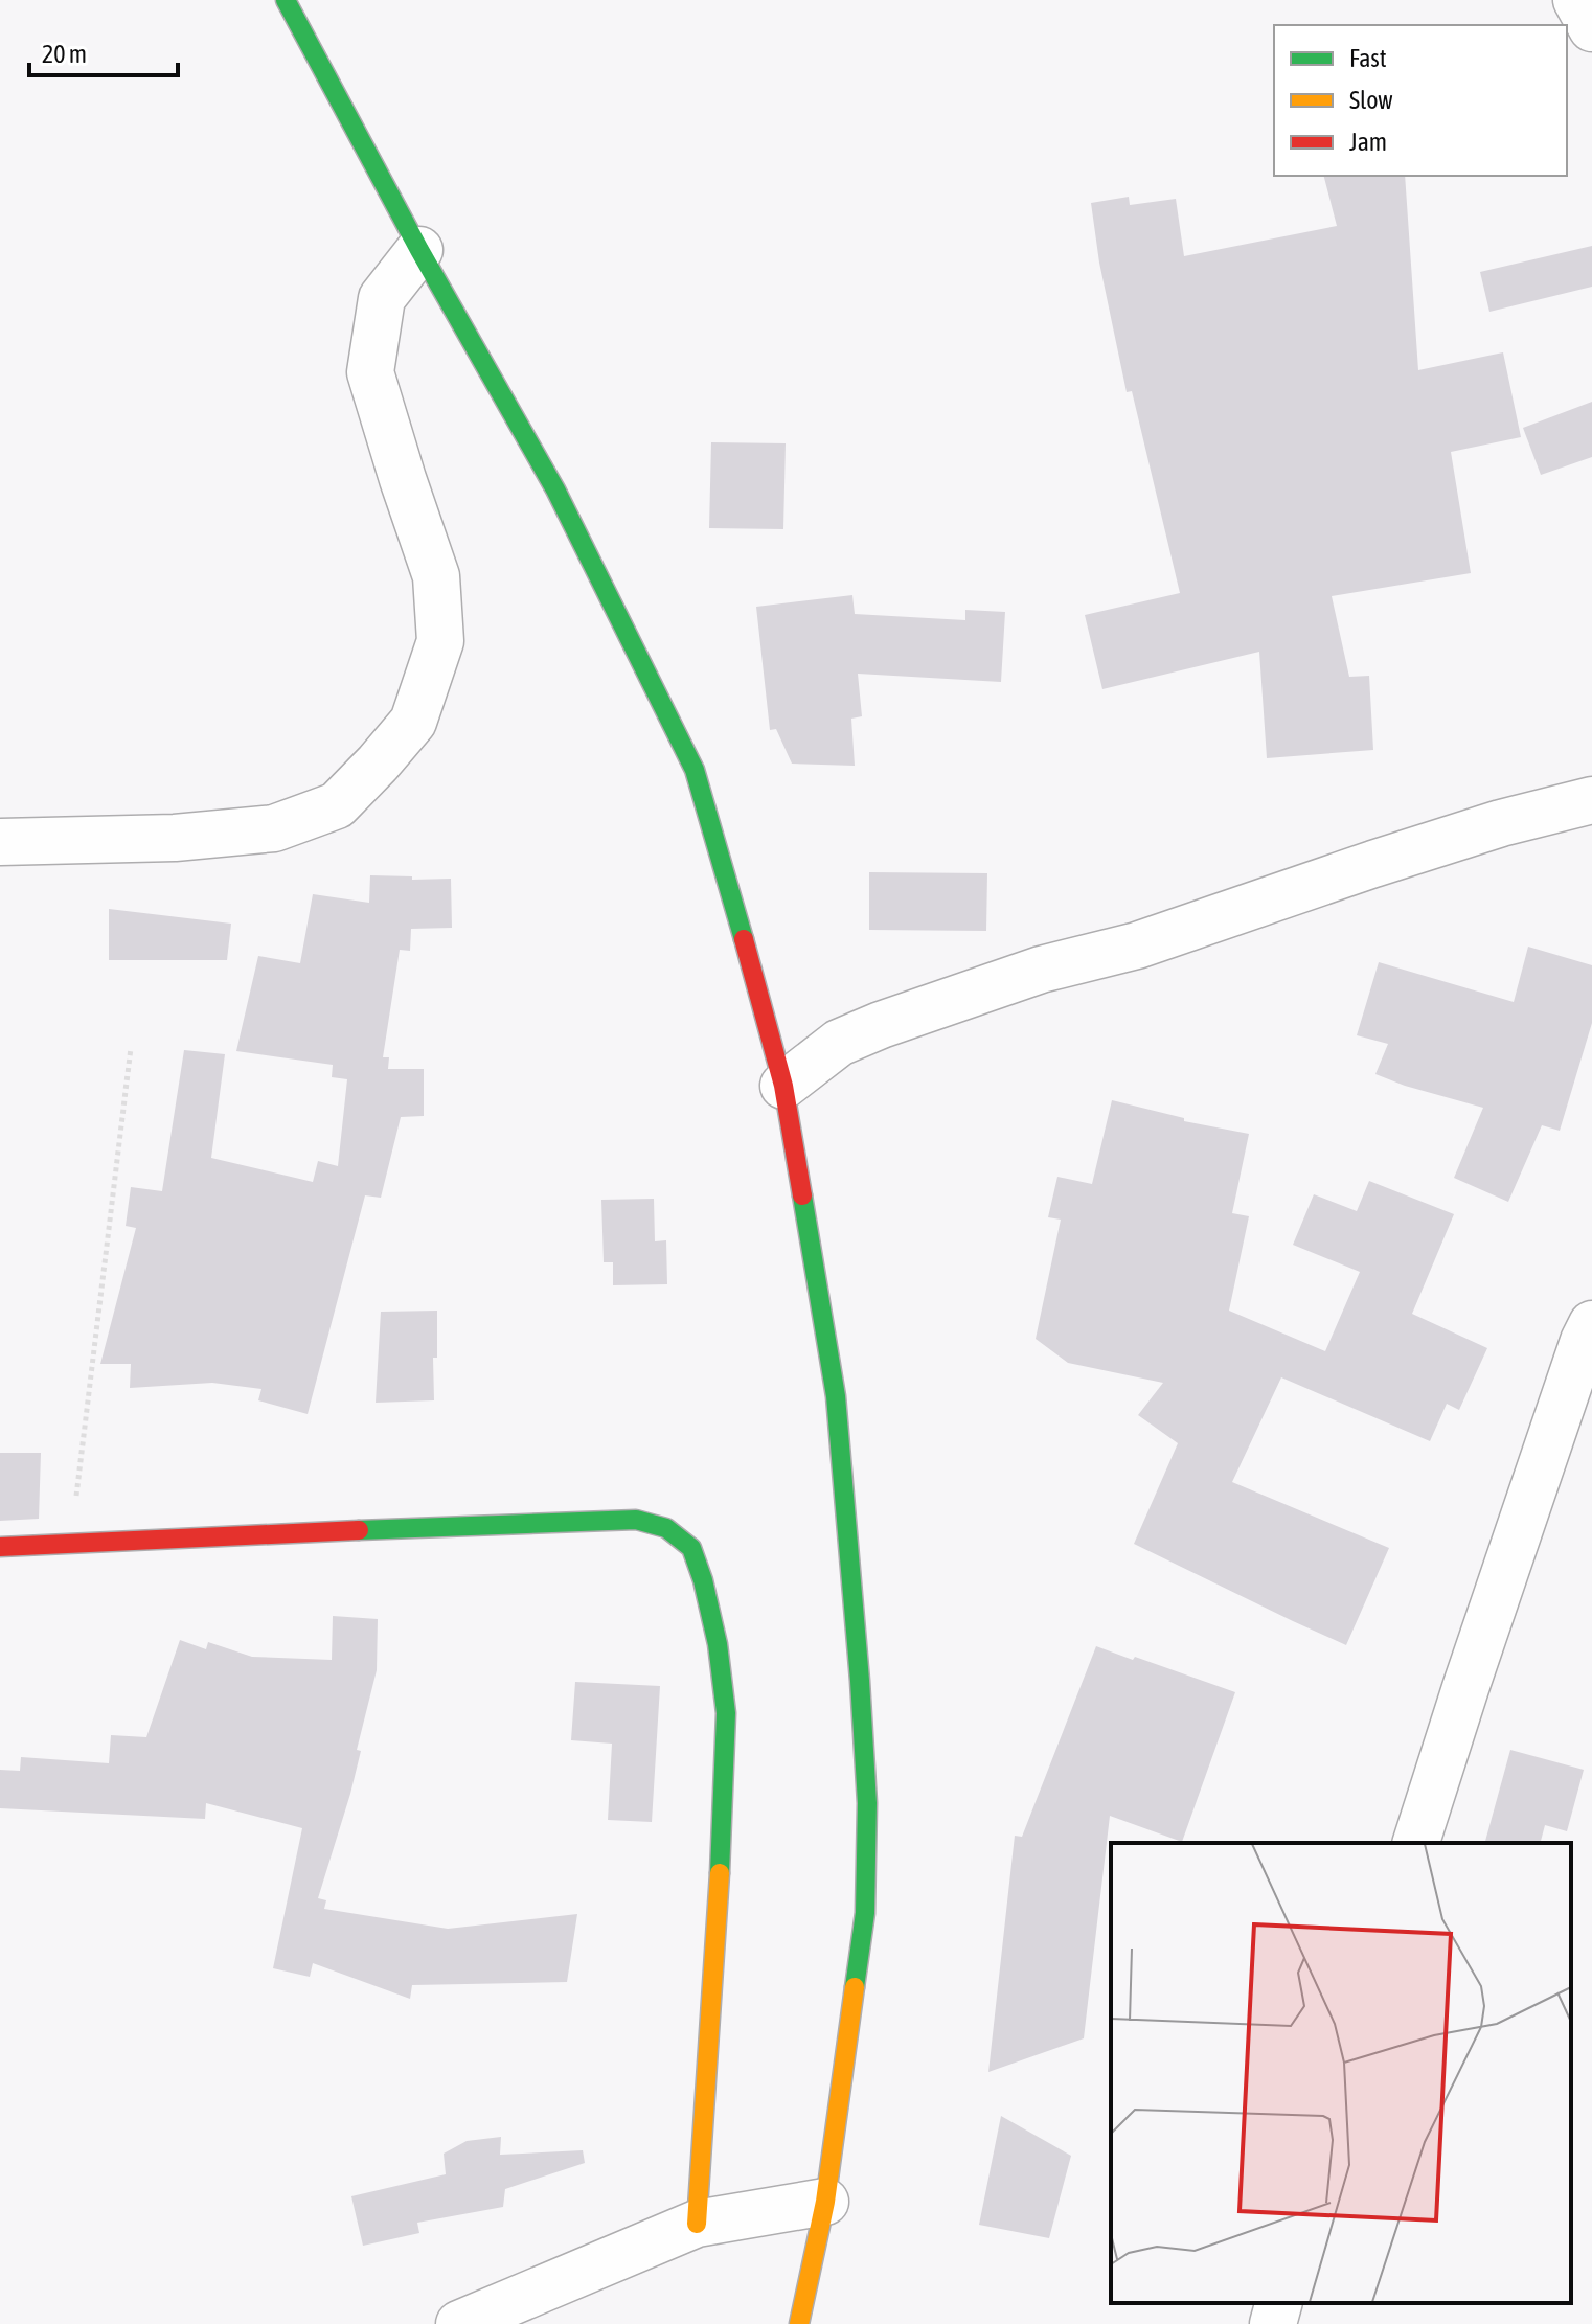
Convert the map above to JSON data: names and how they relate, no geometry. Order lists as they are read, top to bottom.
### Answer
{
  "legend": ["Fast", "Slow", "Jam"],
  "scale_bar": "20 m"
}
